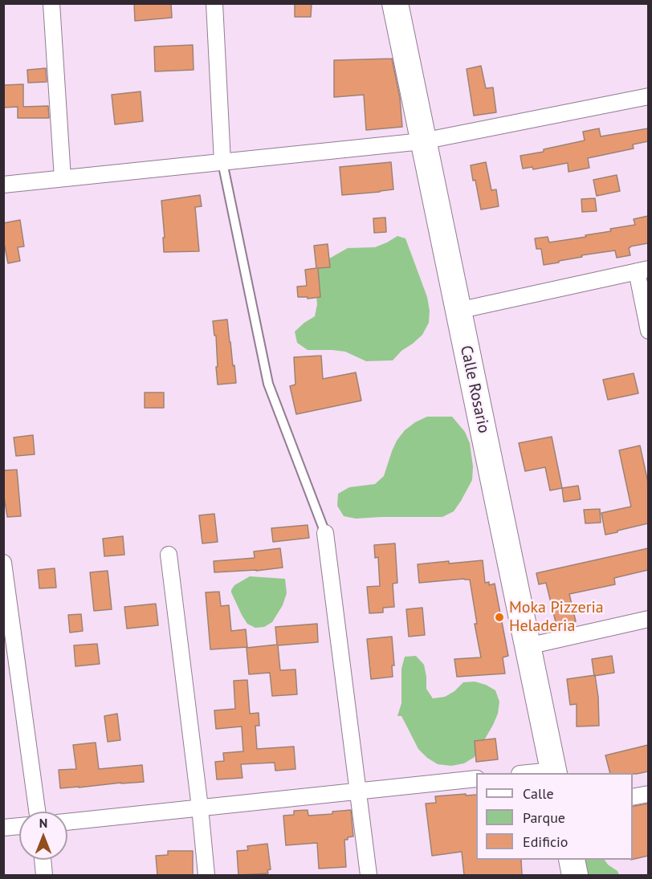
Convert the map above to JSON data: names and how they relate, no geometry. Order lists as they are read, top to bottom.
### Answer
{
  "streets": {
    "main road": ["Calle Rosario"]
  },
  "places": ["Moka Pizzeria Heladeria"],
  "legend": ["Calle", "Parque", "Edificio"],
  "north": "top"
}
